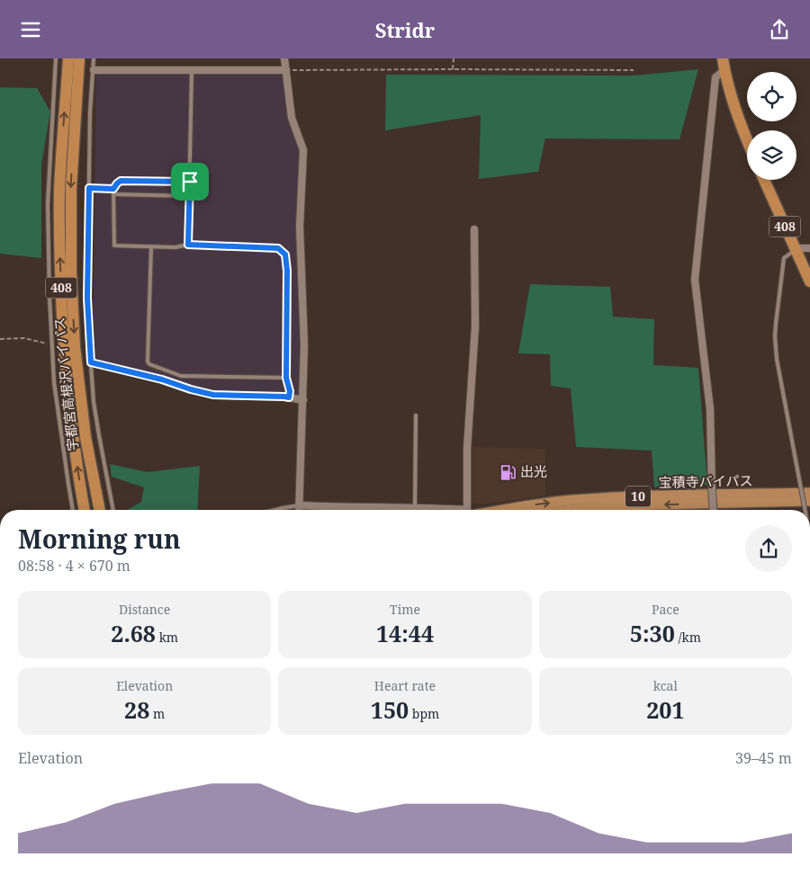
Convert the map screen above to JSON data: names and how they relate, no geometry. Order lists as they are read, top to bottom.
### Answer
{
  "streets": {
    "highway": ["408", "宇都宮高根沢バイパス"],
    "main road": ["宝積寺バイパス", "10"]
  },
  "places": {
    "fuel station": ["出光"]
  },
  "page": {
    "header": "Stridr",
    "heading": ["Morning run", "08:58 · 4 × 670 m"],
    "stats": [
      ["Distance", "2.68 km"],
      ["Time", "14:44"],
      ["Pace", "5:30 /km"],
      ["Elevation", "28 m"],
      ["Heart rate", "150 bpm"],
      ["kcal", "201"]
    ],
    "chart": ["Elevation", "39–45 m"]
  }
}
